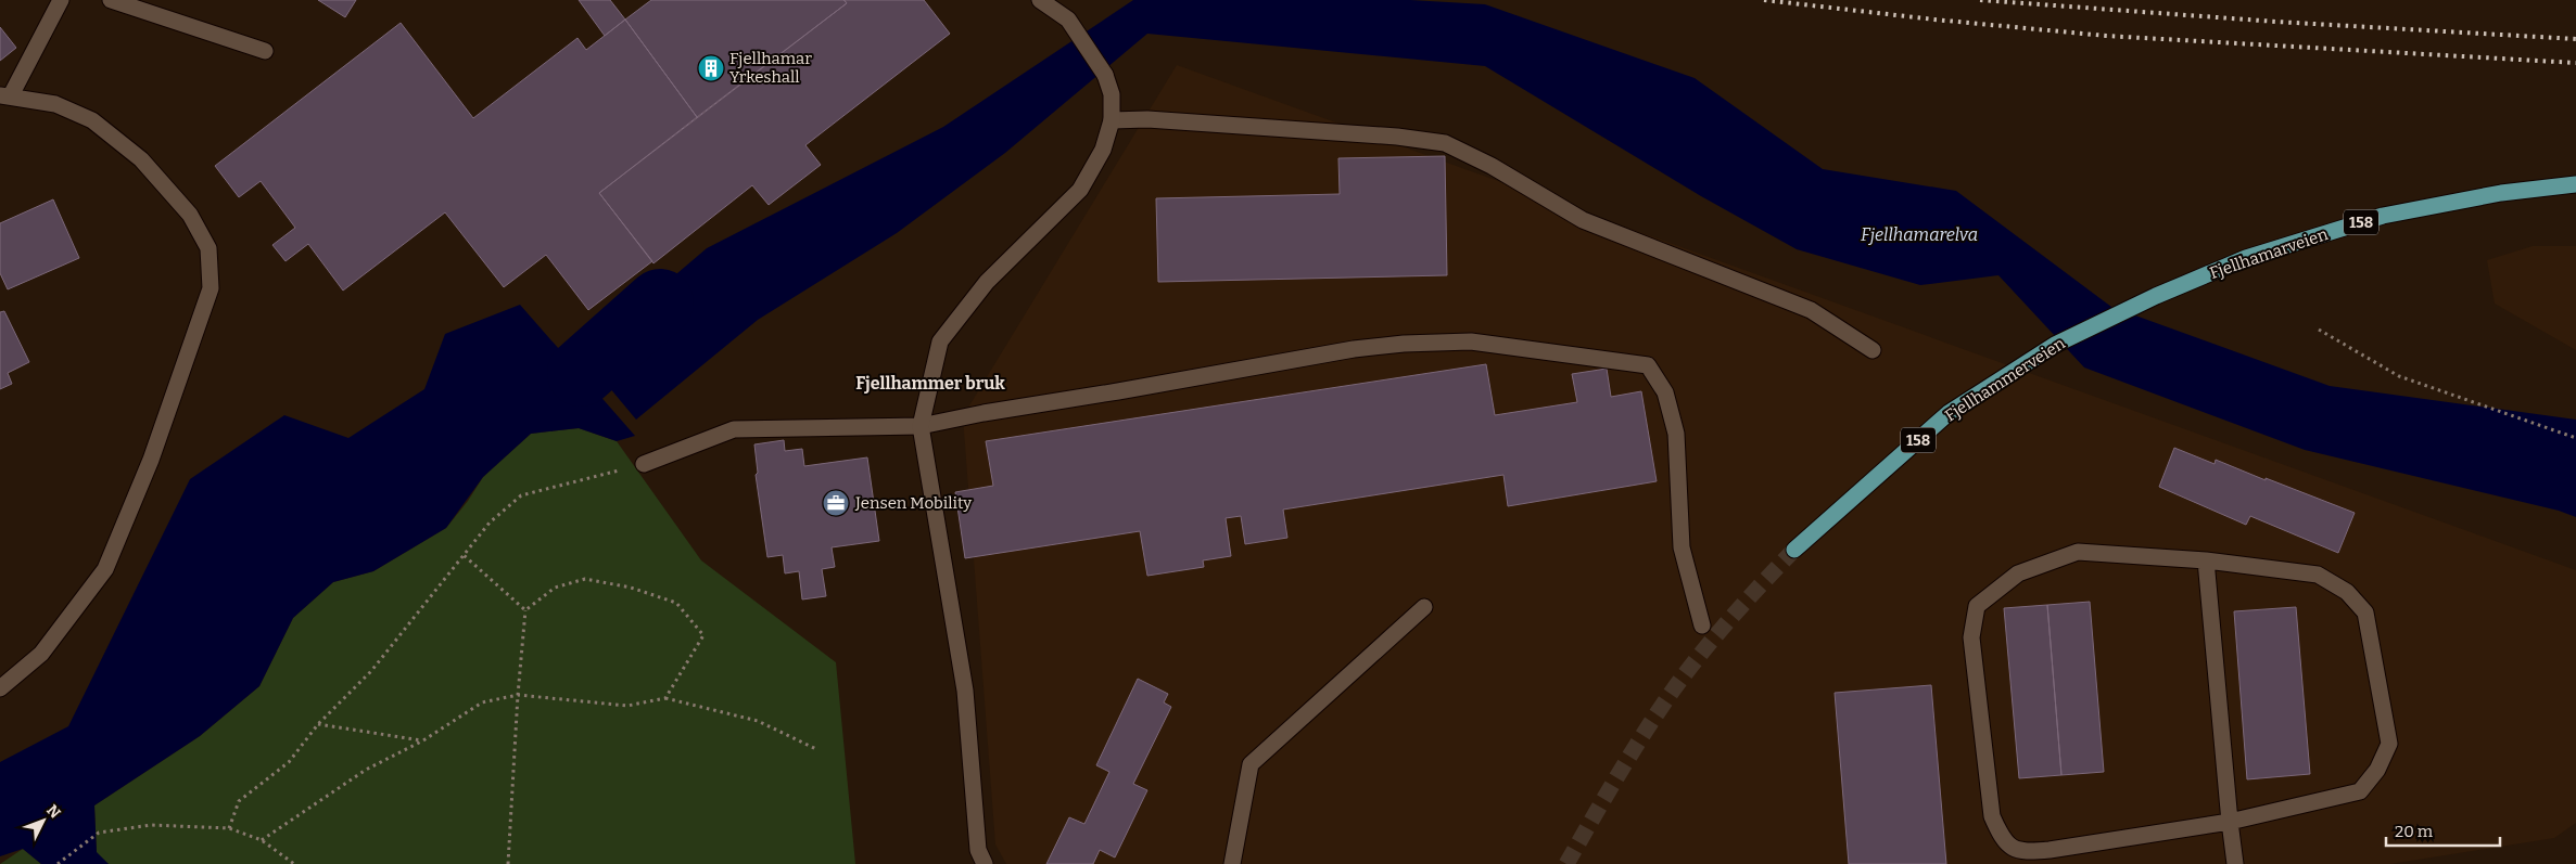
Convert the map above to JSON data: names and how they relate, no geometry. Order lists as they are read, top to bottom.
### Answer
{
  "streets": {
    "main road": ["158", "Fjellhamarveien", "Fjellhammerveien"]
  },
  "crossings": [
    ["Fjellhamarveien", "Fjellhammerveien"]
  ],
  "districts": ["Fjellhammer bruk"],
  "water": ["Fjellhamarelva"],
  "places": {
    "building": ["Fjellhamar Yrkeshall"],
    "office": ["Jensen Mobility"]
  },
  "scale_bar": "20 m",
  "north": "top right"
}
